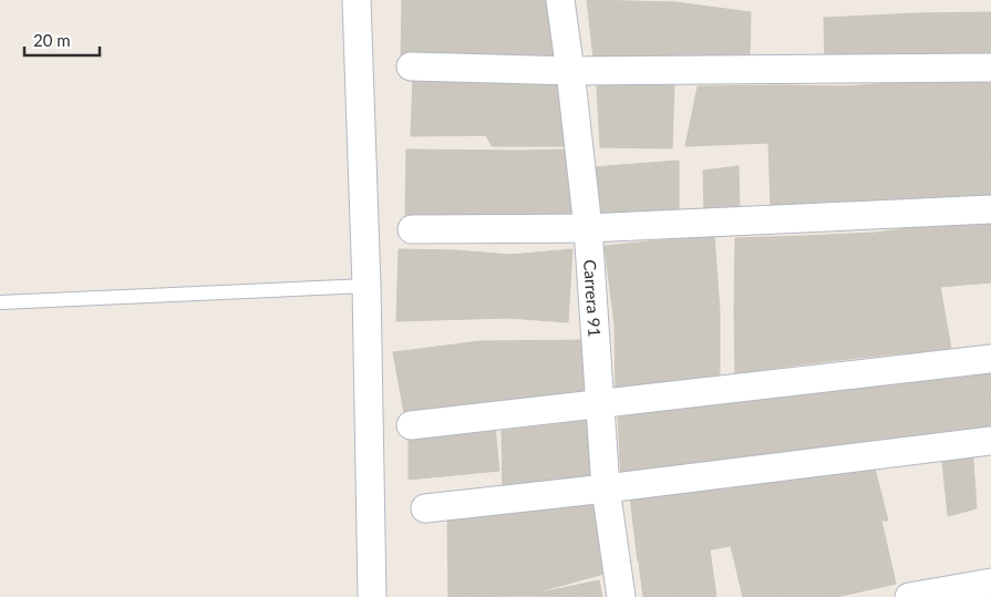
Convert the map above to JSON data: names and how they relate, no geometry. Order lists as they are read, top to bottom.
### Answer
{
  "streets": {
    "street": ["Carrera 91"]
  },
  "scale_bar": "20 m"
}
